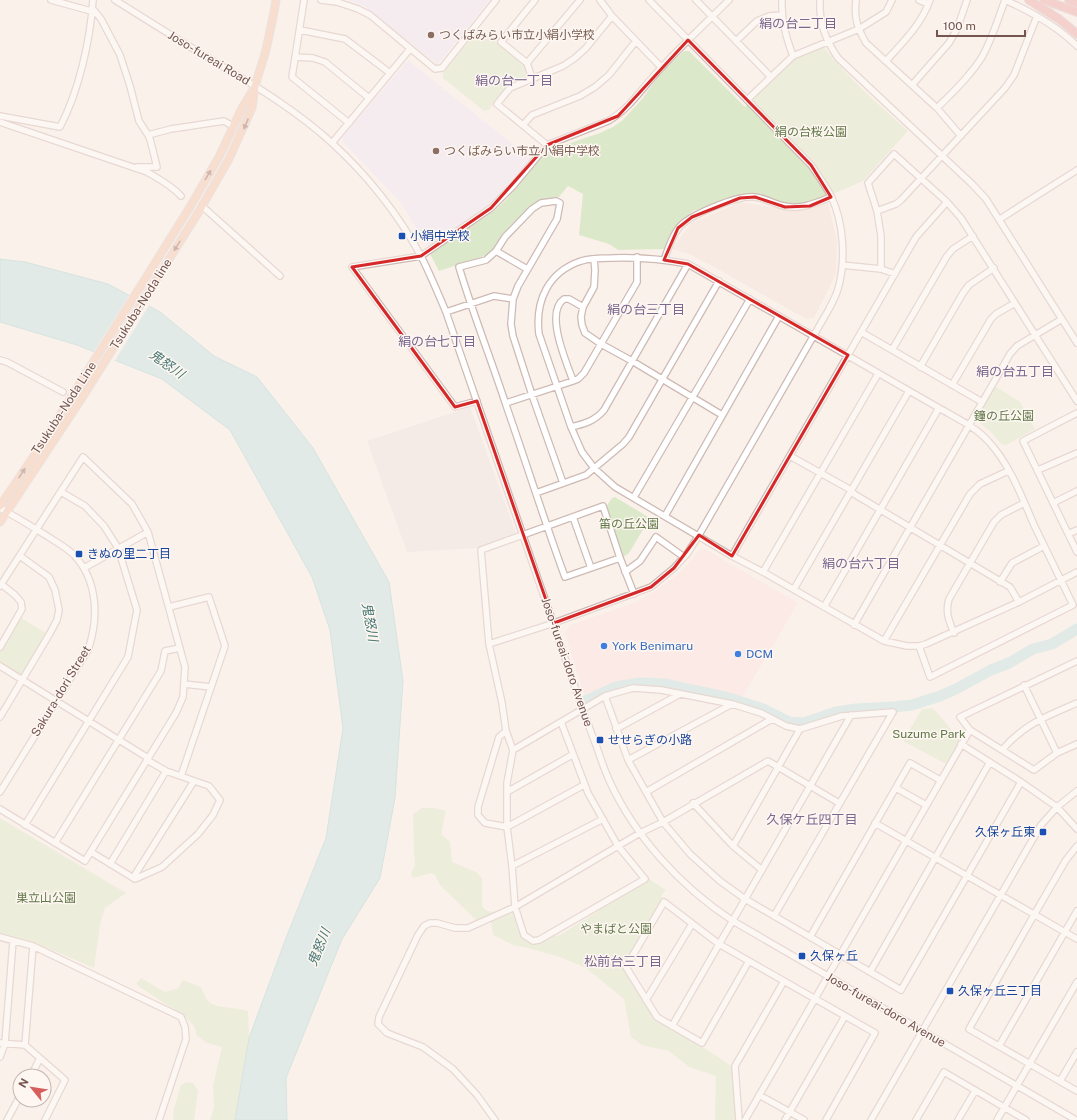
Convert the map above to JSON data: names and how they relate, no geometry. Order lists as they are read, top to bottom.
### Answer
{
  "streets": {
    "main road": ["Tsukuba-Noda line", "Tsukuba-Noda Line"],
    "street": ["Joso-fureai Road", "Joso-fureai-doro Avenue", "Sakura-dori Street"]
  },
  "crossings": [
    ["Joso-fureai Road", "Tsukuba-Noda line"],
    ["Joso-fureai Road", "Joso-fureai-doro Avenue"],
    ["Tsukuba-Noda line", "Tsukuba-Noda Line"],
    ["Tsukuba-Noda line", "Sakura-dori Street"],
    ["Tsukuba-Noda Line", "Sakura-dori Street"]
  ],
  "one_way": ["Tsukuba-Noda Line"],
  "districts": [
    "絹の台二丁目",
    "絹の台一丁目",
    "絹の台三丁目",
    "絹の台七丁目",
    "絹の台五丁目",
    "絹の台六丁目",
    "久保ケ丘四丁目",
    "松前台三丁目"
  ],
  "water": ["鬼怒川"],
  "parks": [
    "絹の台桜公園",
    "鐘の丘公園",
    "笛の丘公園",
    "Suzume Park",
    "巣立山公園",
    "やまばと公園"
  ],
  "places": {
    "other": [
      "つくばみらい市立小絹小学校",
      "つくばみらい市立小絹中学校",
      "York Benimaru",
      "DCM"
    ],
    "transit": [
      "小絹中学校",
      "きぬの里二丁目",
      "せせらぎの小路",
      "久保ヶ丘東",
      "久保ヶ丘",
      "久保ヶ丘三丁目"
    ]
  },
  "scale_bar": "100 m",
  "north": "top left"
}
